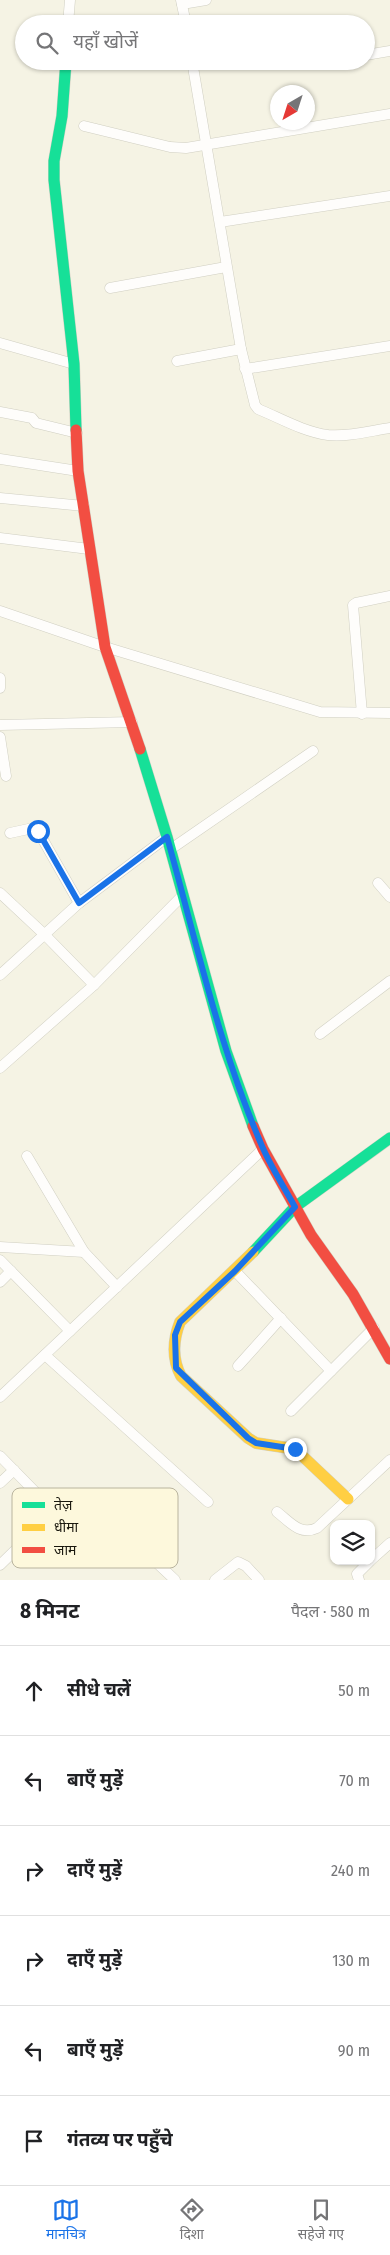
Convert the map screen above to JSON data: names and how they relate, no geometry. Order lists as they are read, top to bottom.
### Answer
{
  "legend": ["तेज़", "धीमा", "जाम"],
  "north": "bottom left",
  "page": {
    "search": "यहाँ खोजें",
    "heading": ["8 मिनट", "पैदल · 580 m"],
    "list": [
      ["सीधे चलें", "50 m"],
      ["बाएँ मुड़ें", "70 m"],
      ["दाएँ मुड़ें", "240 m"],
      ["दाएँ मुड़ें", "130 m"],
      ["बाएँ मुड़ें", "90 m"],
      "गंतव्य पर पहुँचे"
    ],
    "nav": ["मानचित्र", "दिशा", "सहेजे गए"]
  }
}
